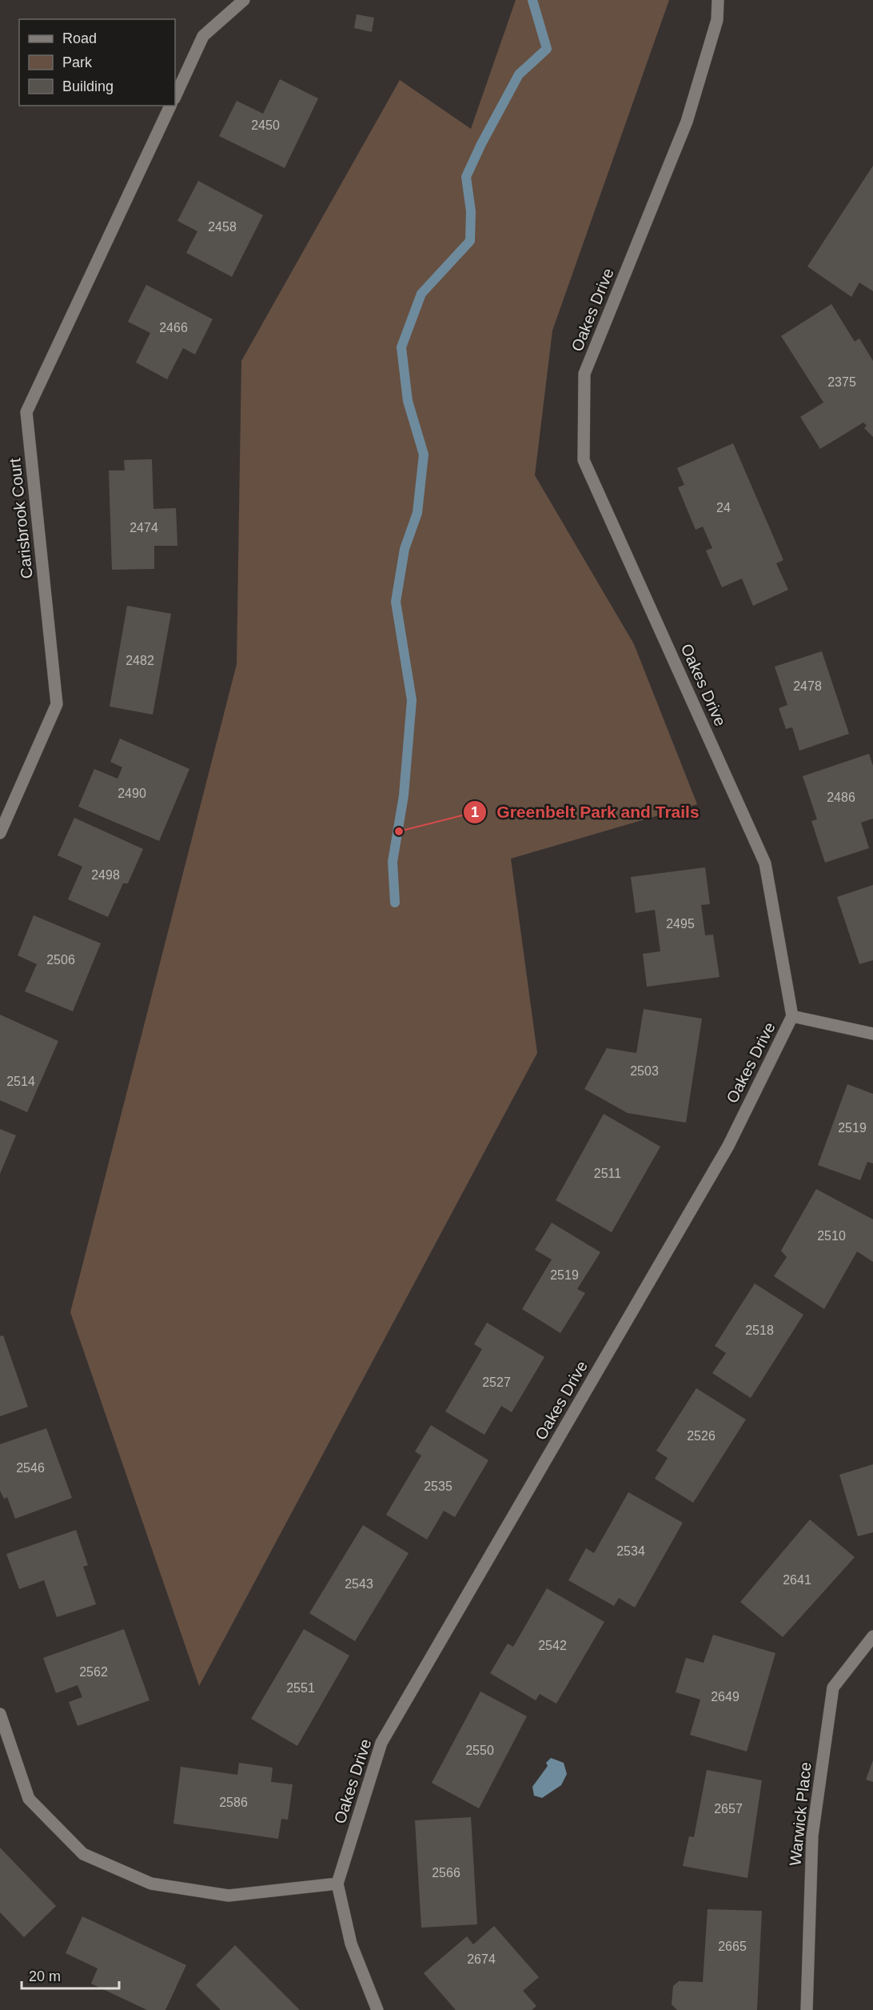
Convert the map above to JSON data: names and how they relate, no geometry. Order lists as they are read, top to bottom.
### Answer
{
  "streets": {
    "street": ["Oakes Drive", "Carisbrook Court", "Warwick Place"]
  },
  "places": ["Greenbelt Park and Trails"],
  "house_numbers": [
    "2450",
    "2458",
    "2466",
    "2375",
    "24",
    "2474",
    "2482",
    "2478",
    "2490",
    "2486",
    "2498",
    "2495",
    "2506",
    "2503",
    "2514",
    "2519",
    "2511",
    "2510",
    "2519",
    "2518",
    "2527",
    "2526",
    "2546",
    "2535",
    "2534",
    "2641",
    "2543",
    "2542",
    "2562",
    "2551",
    "2649",
    "2550",
    "2586",
    "2657",
    "2566",
    "2665",
    "2674"
  ],
  "legend": ["Road", "Park", "Building"],
  "scale_bar": "20 m"
}
